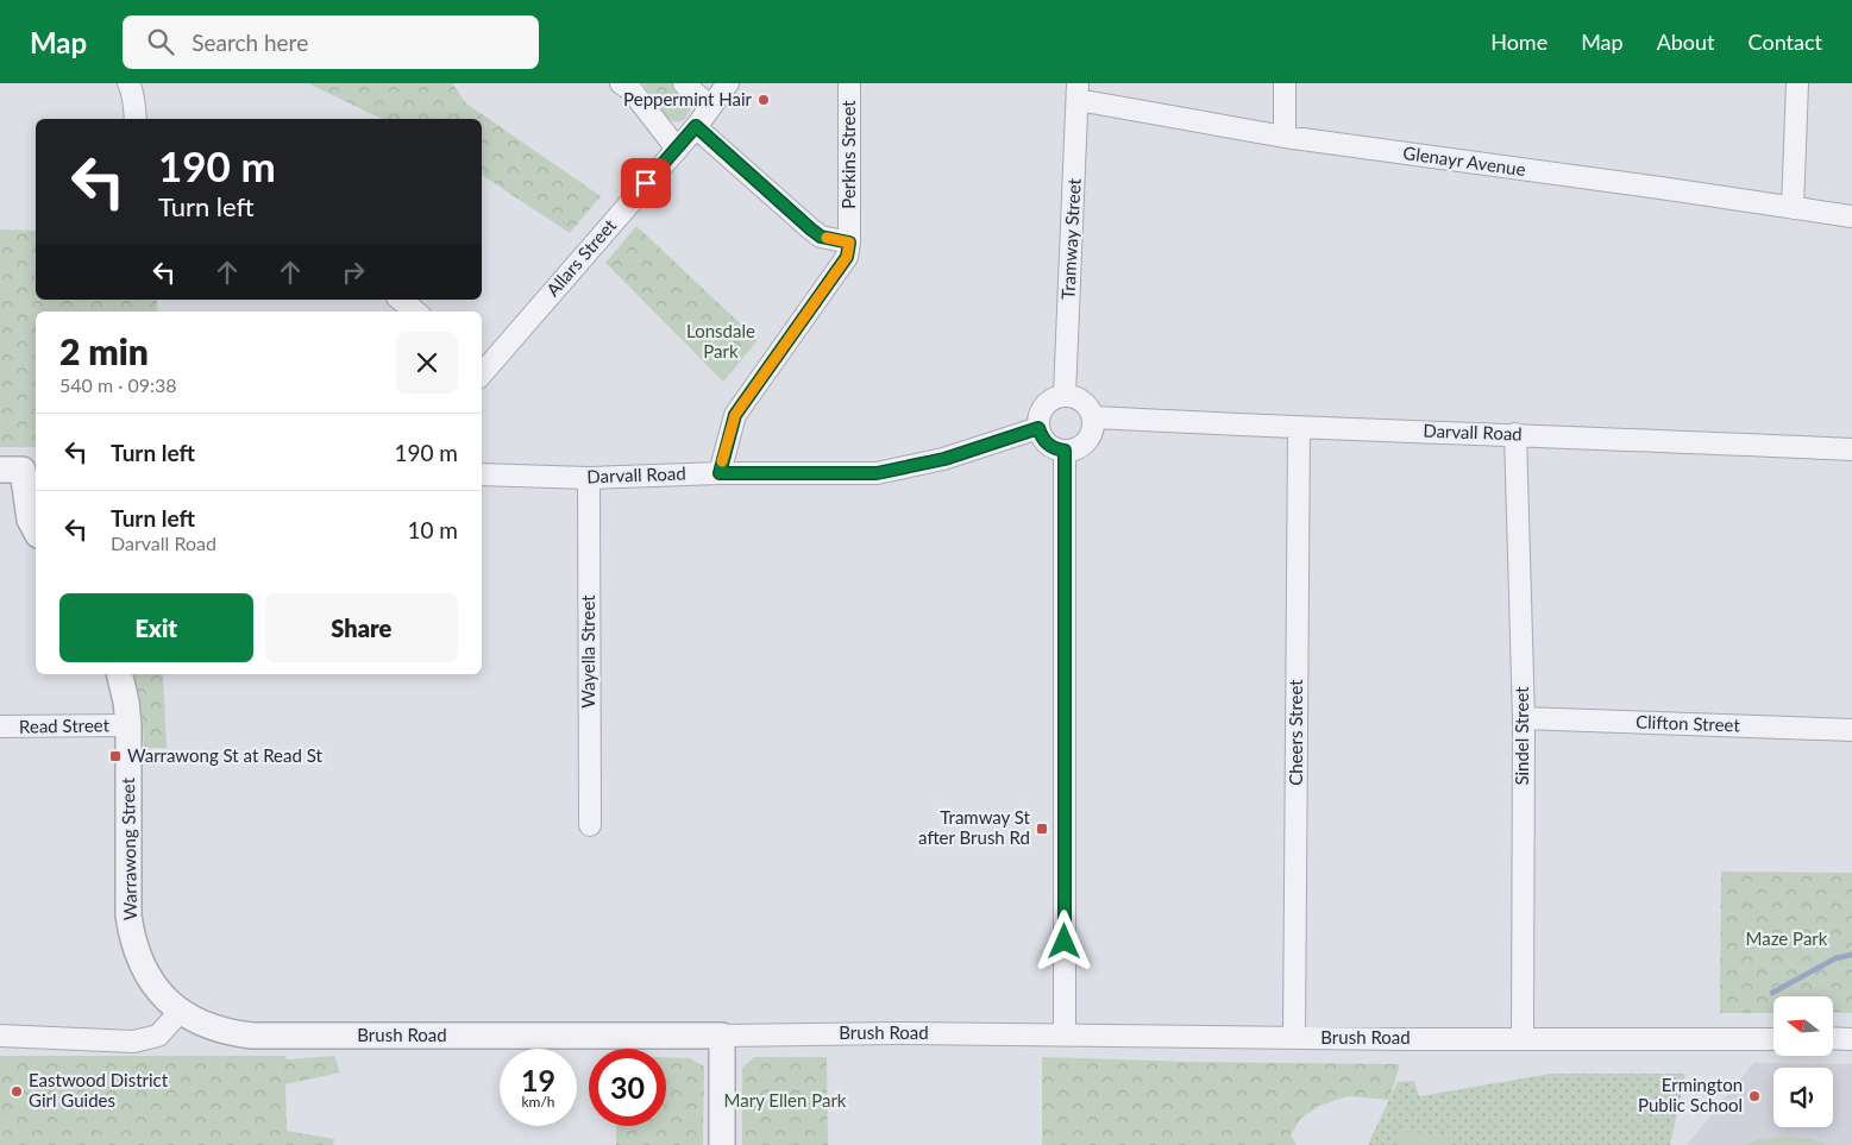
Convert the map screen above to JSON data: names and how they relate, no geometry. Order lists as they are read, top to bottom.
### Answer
{
  "streets": {
    "street": [
      "Perkins Street",
      "Glenayr Avenue",
      "Tramway Street",
      "Allars Street",
      "Darvall Road",
      "Wayella Street",
      "Clifton Street",
      "Read Street",
      "Cheers Street",
      "Sindel Street",
      "Warrawong Street",
      "Brush Road"
    ]
  },
  "crossings": [
    ["Perkins Street", "Darvall Road"],
    ["Glenayr Avenue", "Tramway Street"],
    ["Tramway Street", "Darvall Road"],
    ["Darvall Road", "Wayella Street"],
    ["Darvall Road", "Cheers Street"],
    ["Darvall Road", "Sindel Street"],
    ["Clifton Street", "Sindel Street"],
    ["Read Street", "Warrawong Street"],
    ["Cheers Street", "Brush Road"],
    ["Sindel Street", "Brush Road"],
    ["Warrawong Street", "Brush Road"]
  ],
  "parks": ["Lonsdale Park", "Maze Park", "Mary Ellen Park"],
  "places": {
    "other": ["Peppermint Hair", "Eastwood District Girl Guides", "Ermington Public School"],
    "transit": ["Warrawong St at Read St", "Tramway St after Brush Rd"]
  },
  "north": "left",
  "page": {
    "header": "Map",
    "search": "Search here",
    "nav": [
      "Home",
      "Map",
      "About",
      "Contact"
    ],
    "turn": ["190 m", "Turn left"],
    "heading": ["2 min", "540 m · 09:38"],
    "list": [
      {
        "name": "Turn left",
        "value": "190 m"
      },
      {
        "name": "Turn left",
        "note": "Darvall Road",
        "value": "10 m"
      }
    ],
    "buttons": ["Exit", "Share"],
    "speed": "19 km/h",
    "limit": "30"
  }
}
